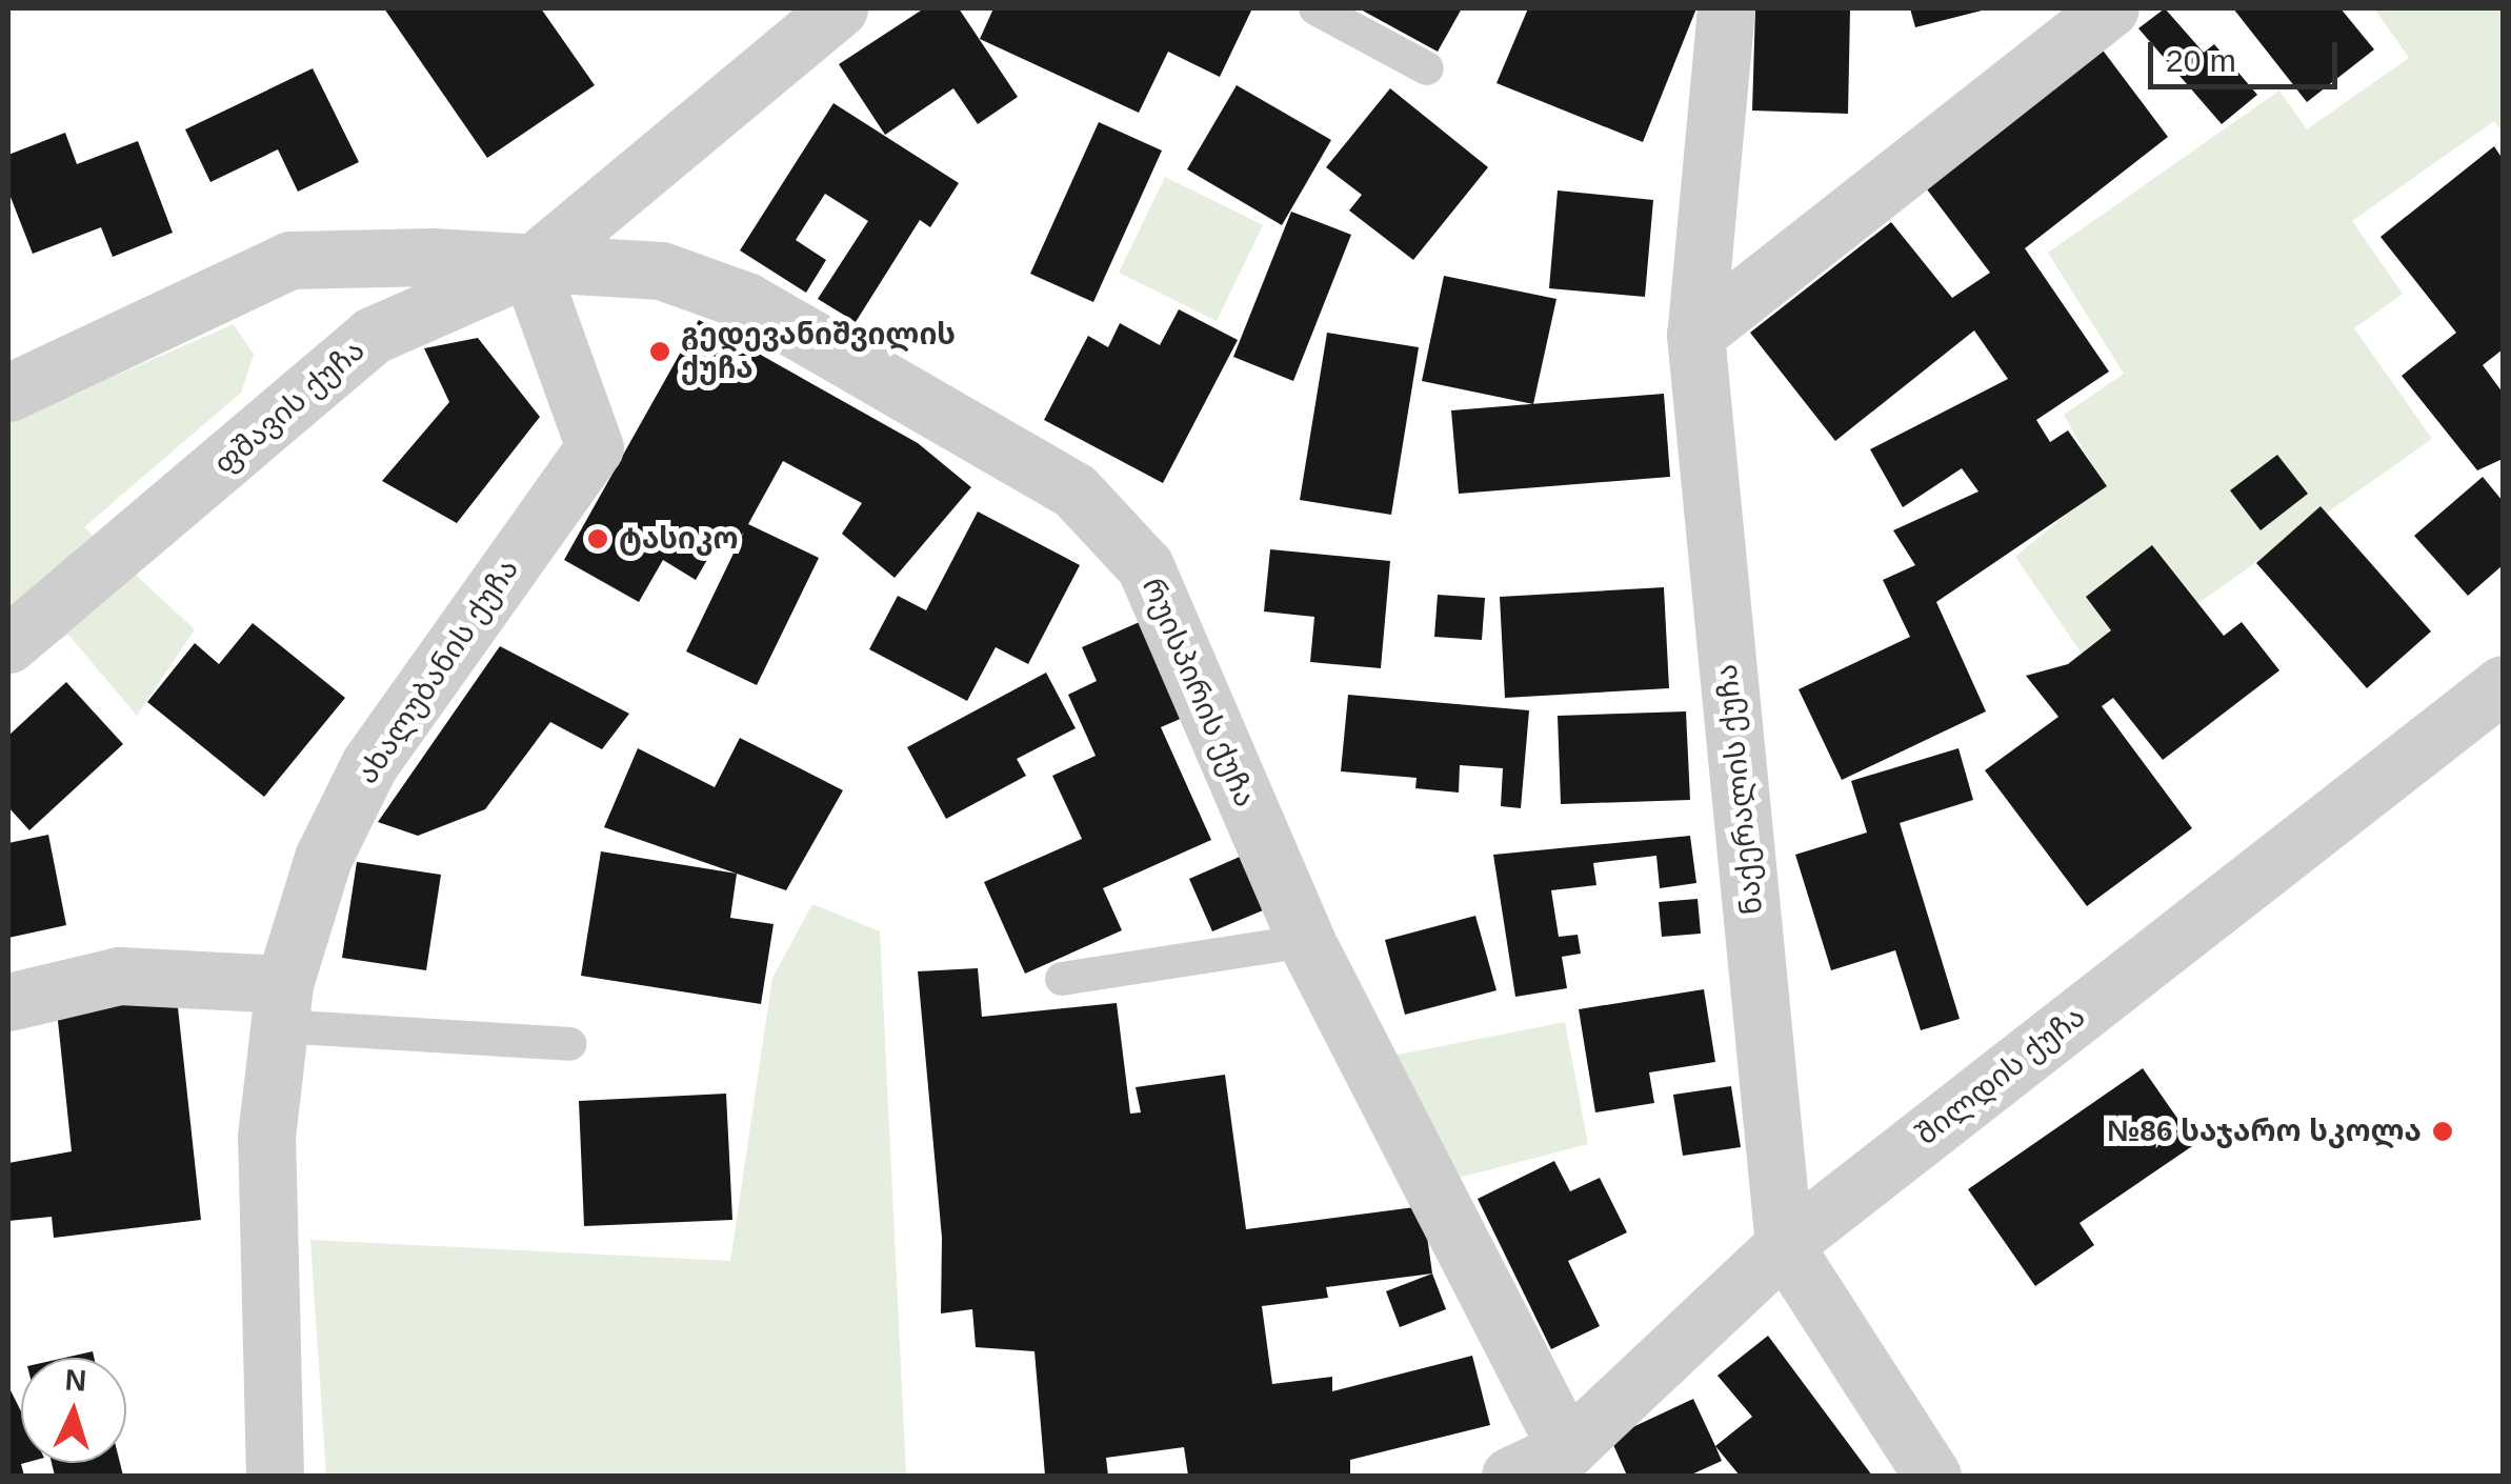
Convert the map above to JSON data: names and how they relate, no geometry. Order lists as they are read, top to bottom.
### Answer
{
  "streets": {
    "street": [
      "ფშავის ქუჩა",
      "ახალუბანის ქუჩა",
      "რუისპირის ქუჩა",
      "ნაქერალის ქუჩა",
      "შილდის ქუჩა"
    ]
  },
  "crossings": [
    ["ფშავის ქუჩა", "ახალუბანის ქუჩა"],
    ["ფშავის ქუჩა", "რუისპირის ქუჩა"],
    ["ახალუბანის ქუჩა", "რუისპირის ქუჩა"],
    ["რუისპირის ქუჩა", "შილდის ქუჩა"],
    ["ნაქერალის ქუჩა", "შილდის ქუჩა"]
  ],
  "places": ["გედევანიშვილის ქუჩა", "ტასიკო", "№86 საჯარო სკოლა"],
  "scale_bar": "20 m",
  "north": "top"
}
